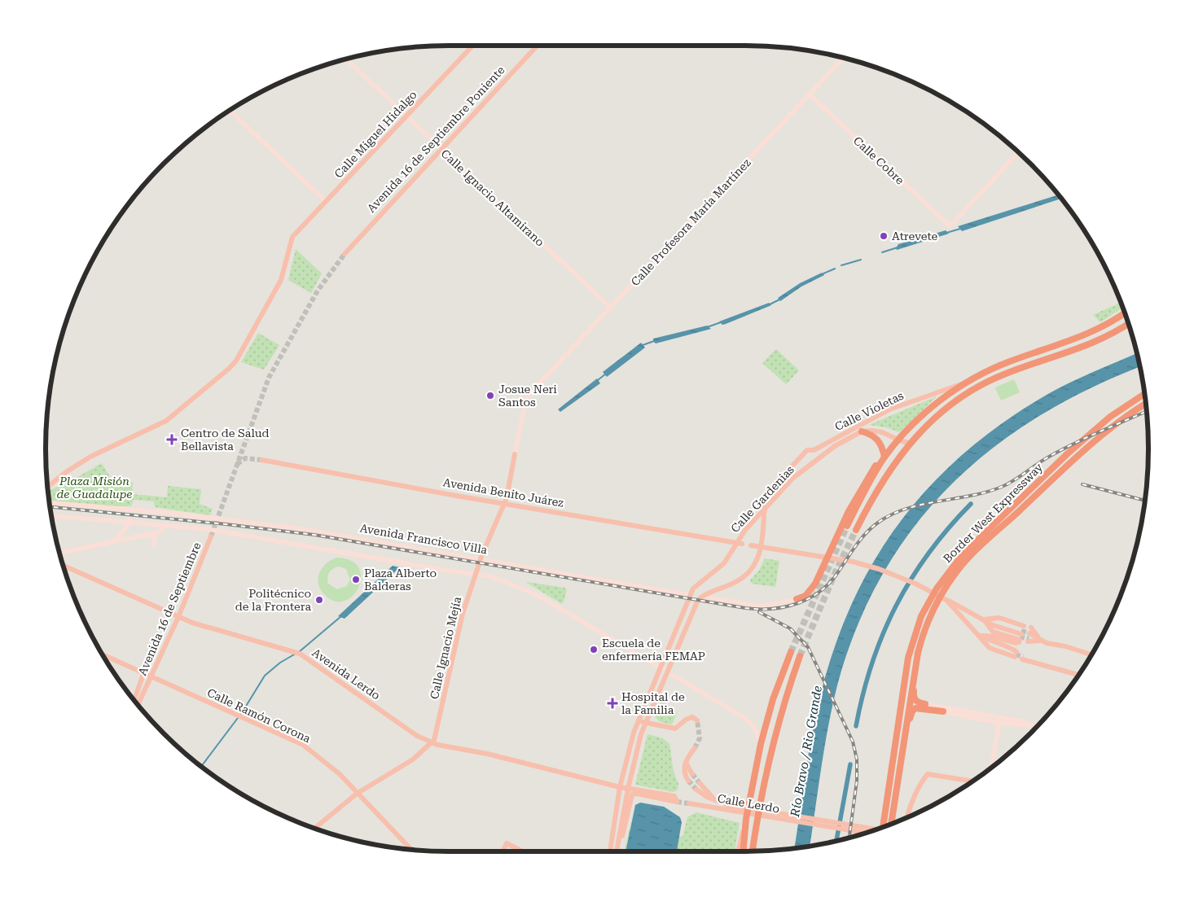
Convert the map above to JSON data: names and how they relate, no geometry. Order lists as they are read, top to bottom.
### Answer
{
  "streets": {
    "highway": ["Border West Expressway"],
    "main road": [
      "Calle Miguel Hidalgo",
      "Avenida 16 de Septiembre Poniente",
      "Calle Cobre",
      "Calle Ignacio Altamirano",
      "Calle Profesora María Martínez",
      "Calle Violetas",
      "Avenida Benito Juárez",
      "Calle Gardenias",
      "Avenida Francisco Villa",
      "Avenida 16 de Septiembre",
      "Calle Ignacio Mejía",
      "Avenida Lerdo",
      "Calle Ramón Corona",
      "Calle Lerdo"
    ]
  },
  "crossings": [
    ["Calle Miguel Hidalgo", "Calle Ignacio Altamirano"],
    ["Avenida 16 de Septiembre Poniente", "Calle Ignacio Altamirano"],
    ["Calle Cobre", "Calle Profesora María Martínez"],
    ["Calle Ignacio Altamirano", "Calle Profesora María Martínez"],
    ["Calle Profesora María Martínez", "Calle Ignacio Mejía"],
    ["Calle Violetas", "Calle Gardenias"],
    ["Avenida Benito Juárez", "Calle Gardenias"],
    ["Avenida Benito Juárez", "Calle Ignacio Mejía"],
    ["Calle Gardenias", "Avenida Francisco Villa"],
    ["Calle Gardenias", "Avenida Lerdo"],
    ["Avenida Francisco Villa", "Calle Ignacio Mejía"],
    ["Avenida 16 de Septiembre", "Avenida Lerdo"],
    ["Avenida 16 de Septiembre", "Calle Ramón Corona"],
    ["Calle Ignacio Mejía", "Avenida Lerdo"]
  ],
  "water": ["Río Bravo / Rio Grande"],
  "parks": ["Plaza Misión de Guadalupe"],
  "places": {
    "other": [
      "Atrevete",
      "Josue Neri Santos",
      "Plaza Alberto Balderas",
      "Politécnico de la Frontera",
      "Escuela de enfermería FEMAP"
    ],
    "health": ["Centro de Salud Bellavista", "Hospital de la Familia"]
  }
}
